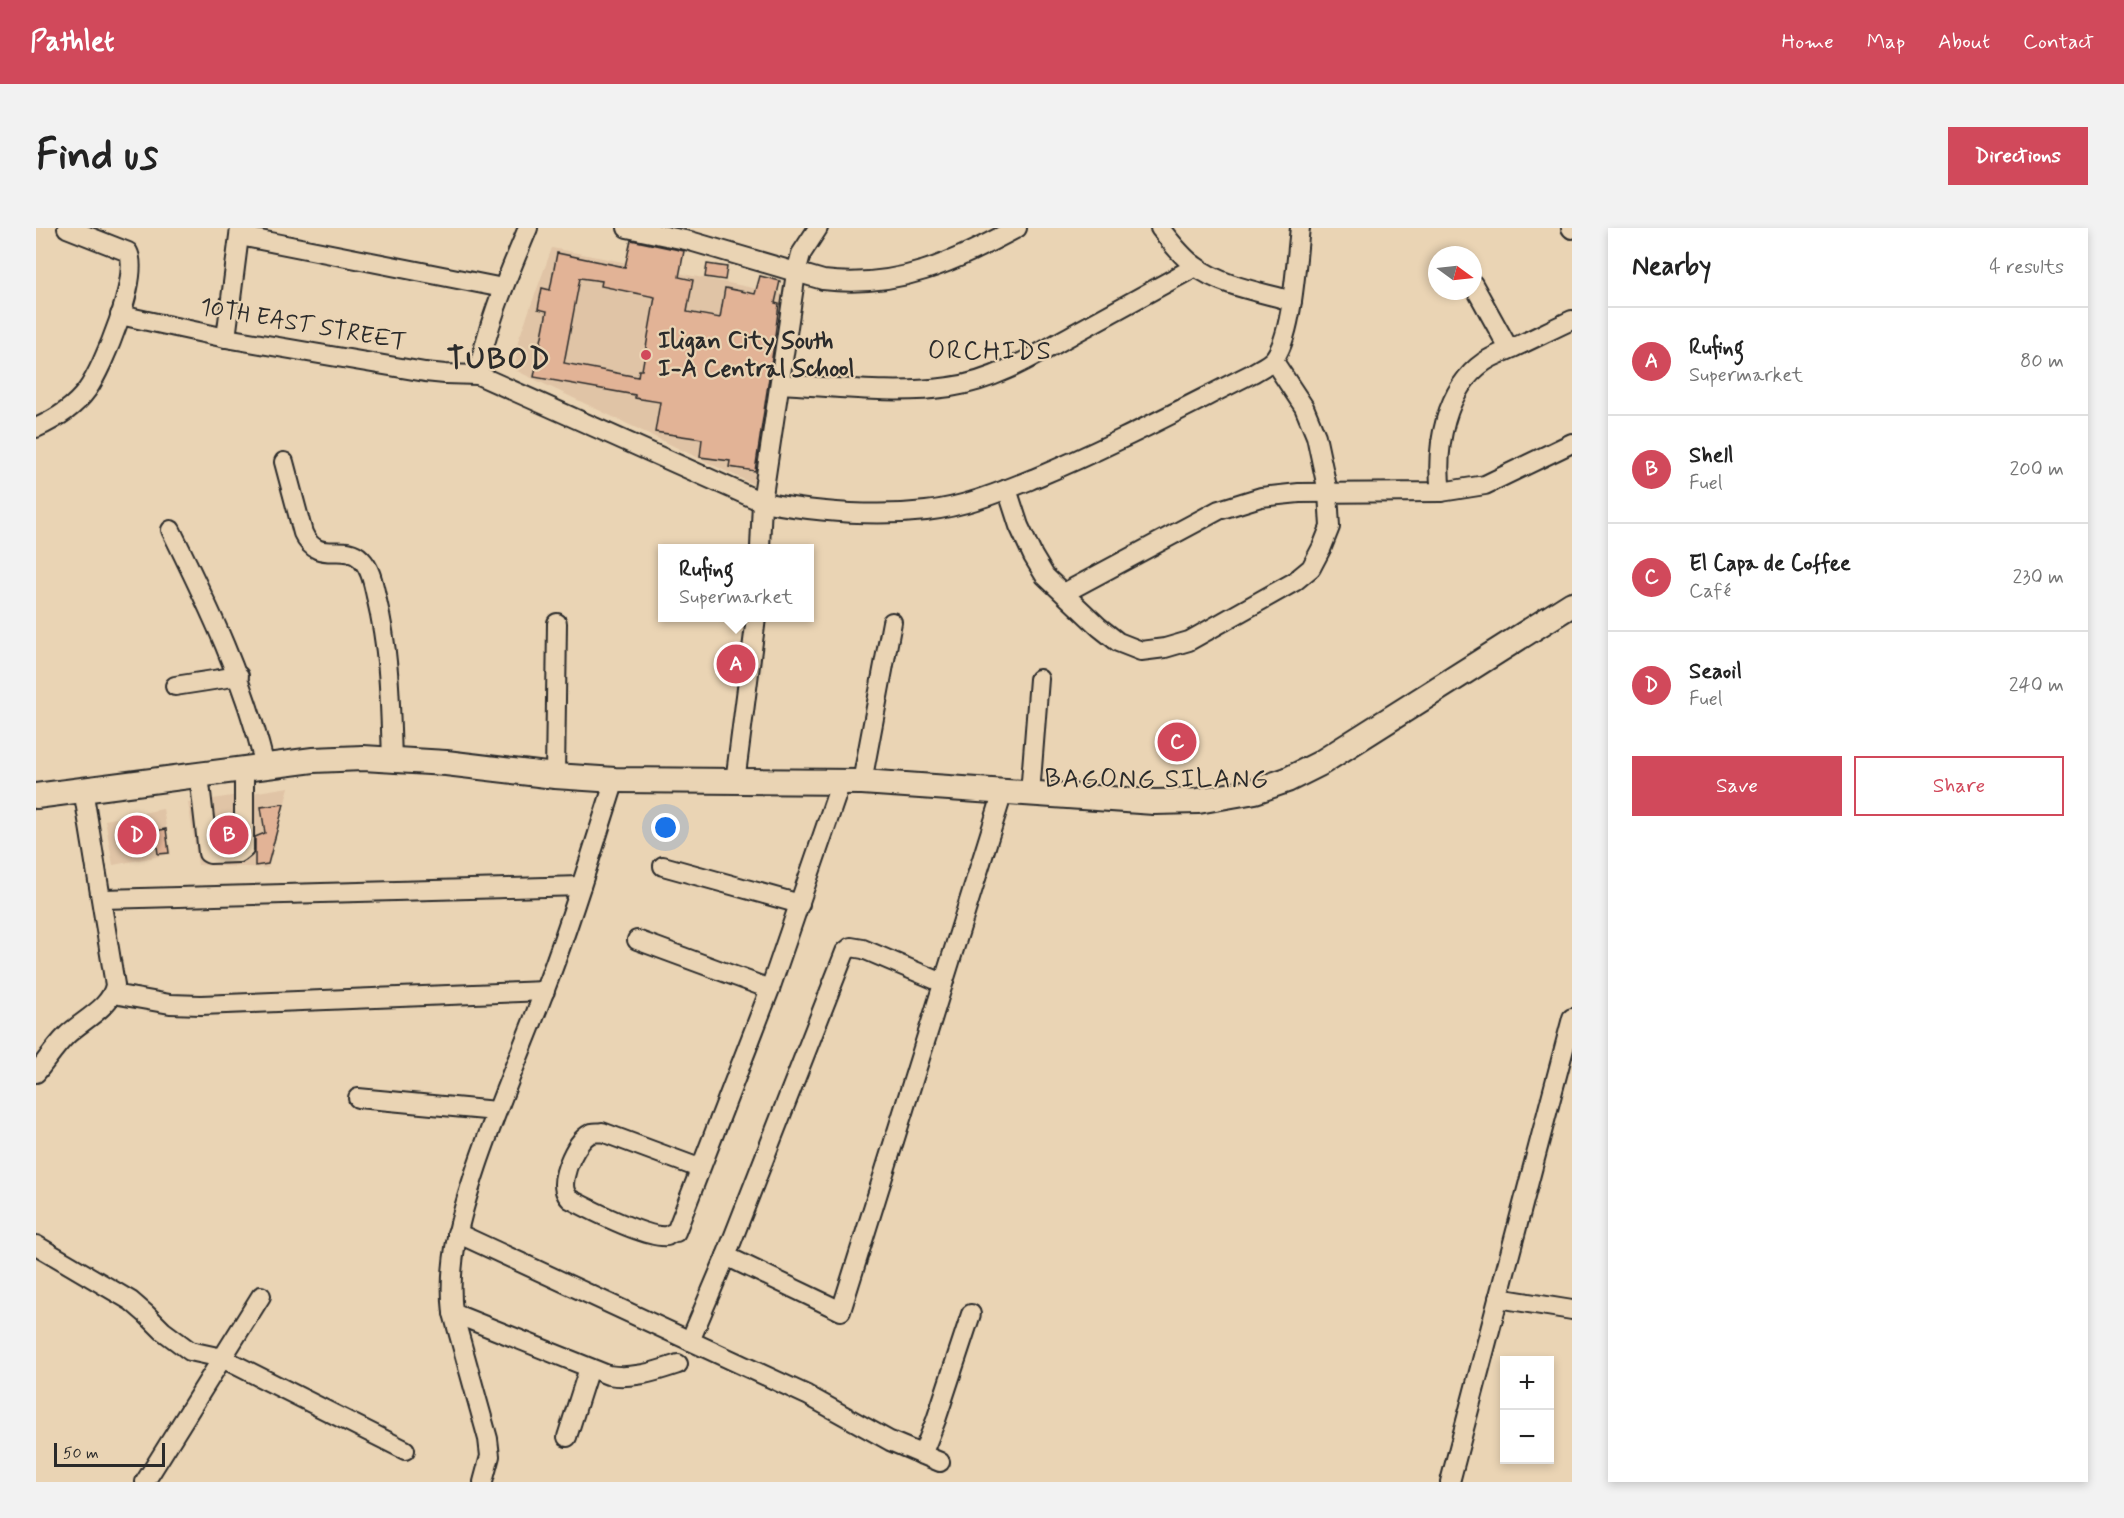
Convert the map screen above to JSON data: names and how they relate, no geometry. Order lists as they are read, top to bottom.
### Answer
{
  "streets": {
    "street": ["10TH EAST STREET"]
  },
  "districts": ["ORCHIDS", "TUBOD", "BAGONG SILANG"],
  "places": ["Iligan City South I-A Central School"],
  "scale_bar": "50 m",
  "north": "right",
  "page": {
    "header": "Pathlet",
    "nav": [
      "Home",
      "Map",
      "About",
      "Contact"
    ],
    "buttons": [
      "Directions",
      ["Save", "Share"]
    ],
    "title": "Find us",
    "heading": ["Nearby", "4 results"],
    "list": [
      {
        "mark": "A",
        "name": "Rufing",
        "note": "Supermarket",
        "value": "80 m"
      },
      {
        "mark": "B",
        "name": "Shell",
        "note": "Fuel",
        "value": "200 m"
      },
      {
        "mark": "C",
        "name": "El Capa de Coffee",
        "note": "Café",
        "value": "230 m"
      },
      {
        "mark": "D",
        "name": "Seaoil",
        "note": "Fuel",
        "value": "240 m"
      }
    ],
    "popup": ["Rufing", "Supermarket"],
    "pins": [
      "A",
      "C",
      "B",
      "D"
    ],
    "map_buttons": ["+", "−"],
    "scale": "50 m"
  }
}
